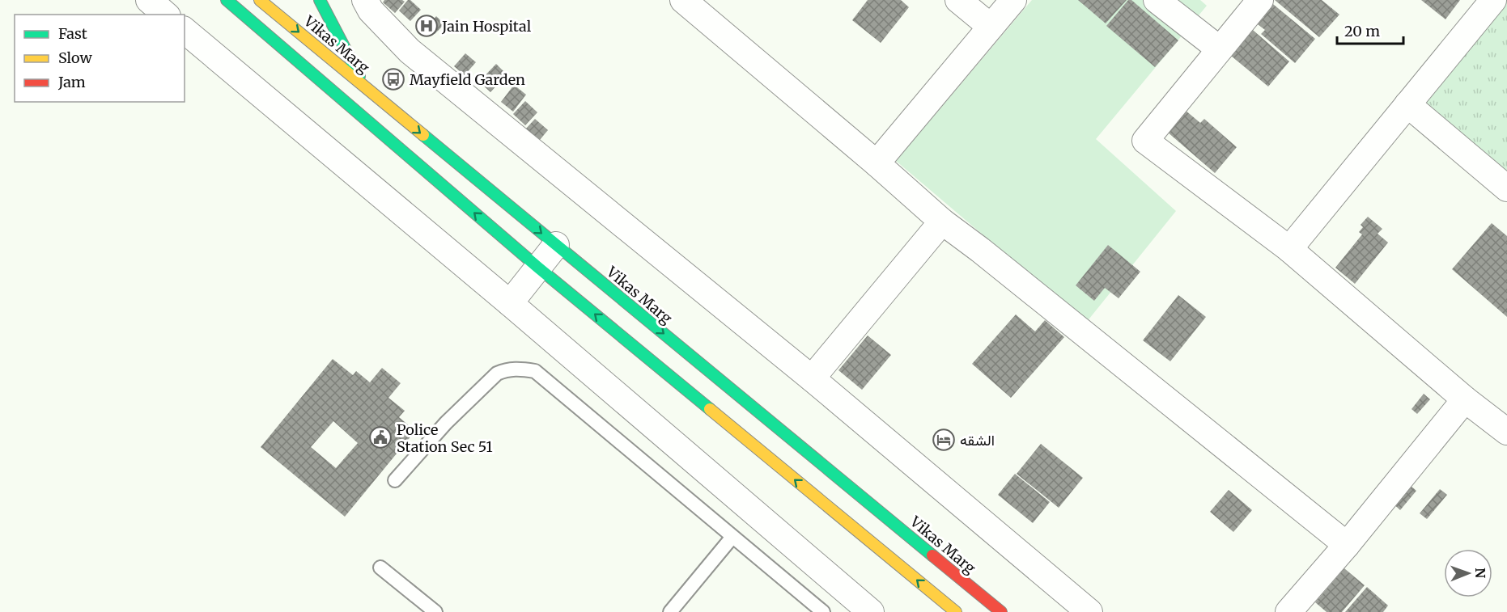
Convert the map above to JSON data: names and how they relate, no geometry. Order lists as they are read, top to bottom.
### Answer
{
  "streets": {
    "main road": ["Vikas Marg"]
  },
  "places": {
    "hospital": ["Jain Hospital"],
    "bus stop": ["Mayfield Garden"],
    "public building": ["Police Station Sec 51"],
    "hotel": ["الشقه"]
  },
  "legend": ["Fast", "Slow", "Jam"],
  "scale_bar": "20 m",
  "north": "right"
}
